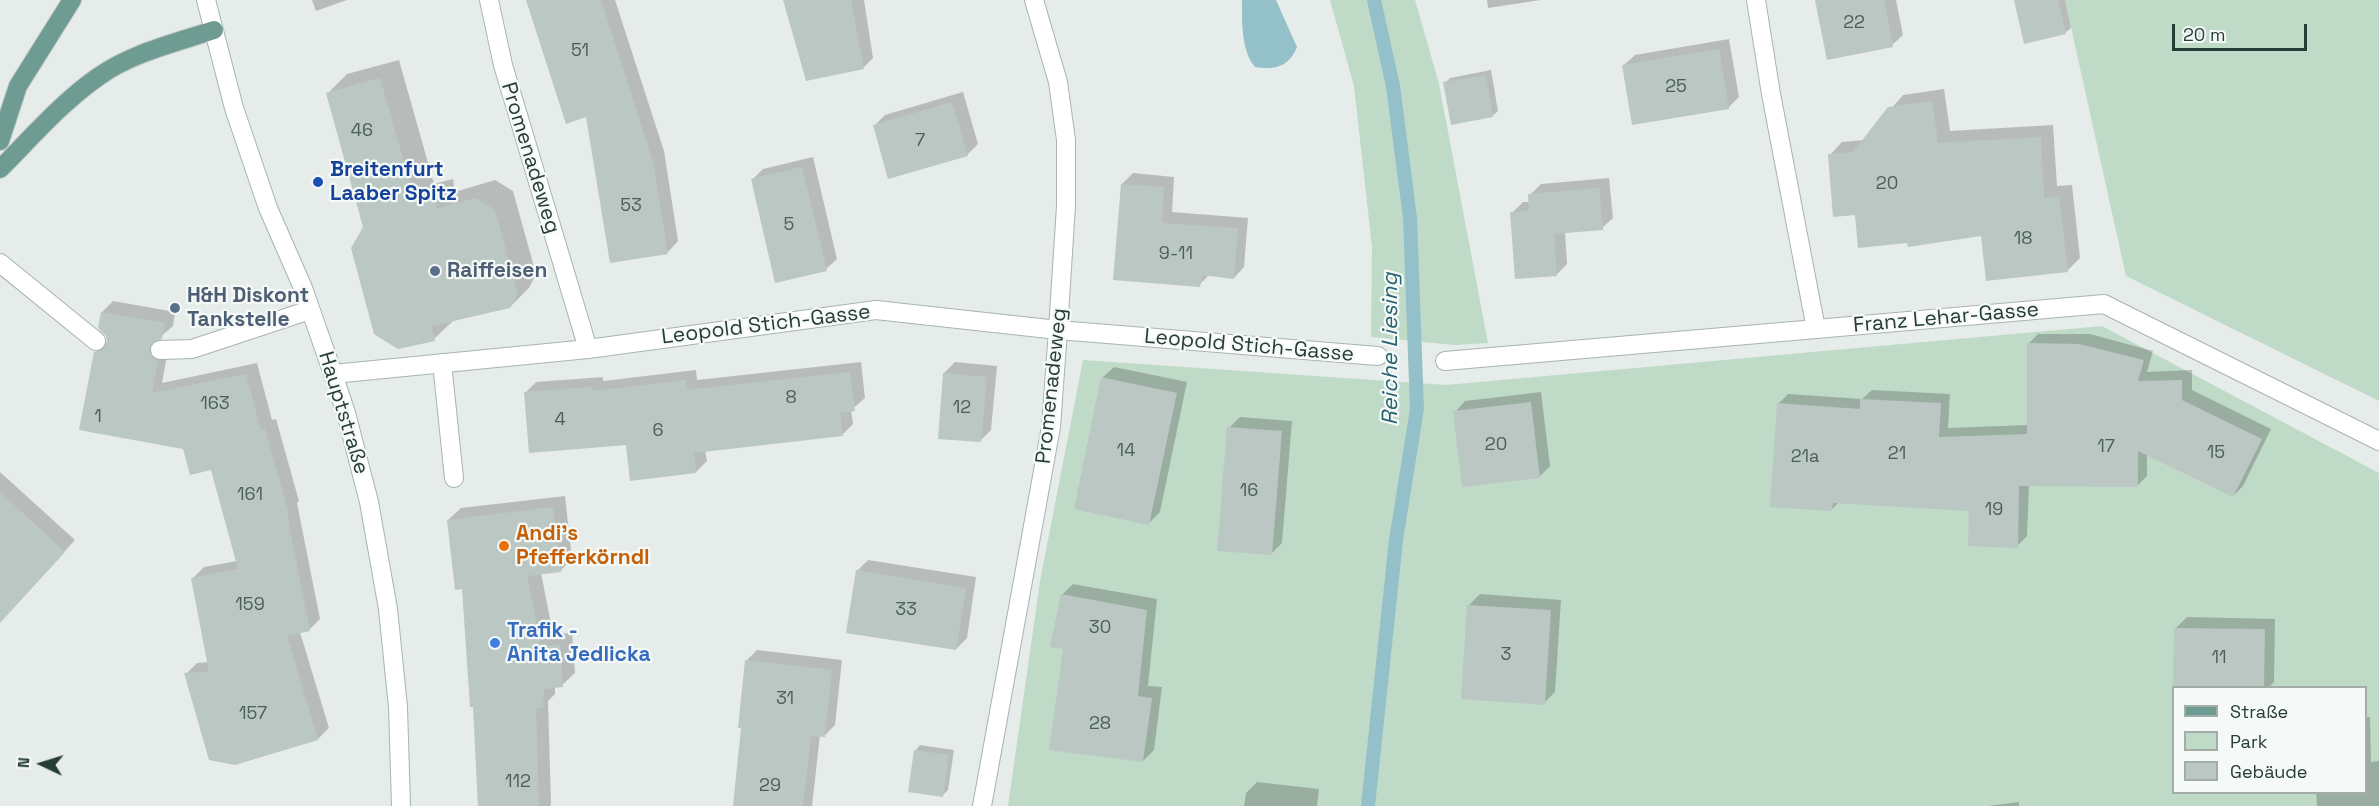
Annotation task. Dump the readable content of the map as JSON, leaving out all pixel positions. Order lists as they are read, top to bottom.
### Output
{
  "streets": {
    "street": [
      "Promenadeweg",
      "Franz Lehar-Gasse",
      "Leopold Stich-Gasse",
      "Hauptstraße"
    ]
  },
  "crossings": [
    ["Promenadeweg", "Leopold Stich-Gasse"],
    ["Leopold Stich-Gasse", "Hauptstraße"]
  ],
  "water": ["Reiche Liesing"],
  "places": [
    "Breitenfurt Laaber Spitz",
    "Raiffeisen",
    "H&H Diskont Tankstelle",
    "Andi's Pfefferkörndl",
    "Trafik - Anita Jedlicka"
  ],
  "house_numbers": [
    "22",
    "51",
    "25",
    "46",
    "7",
    "20",
    "53",
    "5",
    "18",
    "9-11",
    "8",
    "163",
    "12",
    "1",
    "4",
    "6",
    "20",
    "17",
    "14",
    "15",
    "21",
    "21a",
    "16",
    "161",
    "19",
    "159",
    "33",
    "30",
    "3",
    "11",
    "31",
    "157",
    "28",
    "112",
    "29"
  ],
  "legend": ["Straße", "Park", "Gebäude"],
  "scale_bar": "20 m",
  "north": "left"
}
